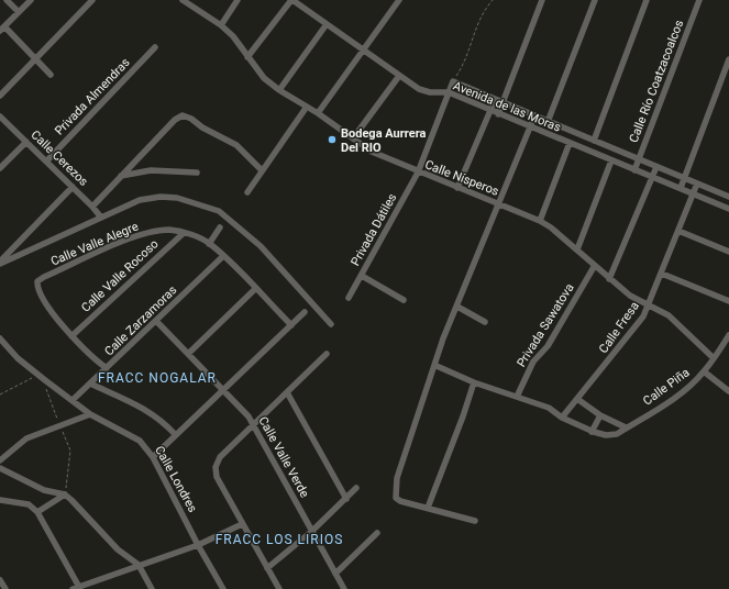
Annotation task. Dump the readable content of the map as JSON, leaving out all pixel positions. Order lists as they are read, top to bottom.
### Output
{
  "streets": {
    "street": [
      "Calle Río Coatzacoalcos",
      "Privada Almendras",
      "Avenida de las Moras",
      "Calle Cerezos",
      "Calle Nísperos",
      "Privada Dátiles",
      "Calle Valle Alegre",
      "Calle Valle Rocoso",
      "Calle Zarzamoras",
      "Privada Sawatova",
      "Calle Fresa",
      "Calle Piña",
      "Calle Valle Verde",
      "Calle Londres"
    ]
  },
  "crossings": [
    ["Calle Río Coatzacoalcos", "Avenida de las Moras"],
    ["Privada Almendras", "Calle Cerezos"],
    ["Avenida de las Moras", "Privada Dátiles"],
    ["Avenida de las Moras", "Calle Fresa"],
    ["Calle Nísperos", "Privada Dátiles"],
    ["Calle Nísperos", "Privada Sawatova"],
    ["Calle Nísperos", "Calle Fresa"],
    ["Calle Nísperos", "Calle Piña"],
    ["Calle Valle Alegre", "Calle Valle Rocoso"],
    ["Calle Valle Alegre", "Calle Zarzamoras"],
    ["Calle Zarzamoras", "Calle Valle Verde"],
    ["Calle Zarzamoras", "Calle Londres"],
    ["Privada Sawatova", "Calle Piña"],
    ["Calle Fresa", "Calle Piña"]
  ],
  "districts": ["FRACC NOGALAR", "FRACC LOS LIRIOS"],
  "places": ["Bodega Aurrera Del RIO"]
}
